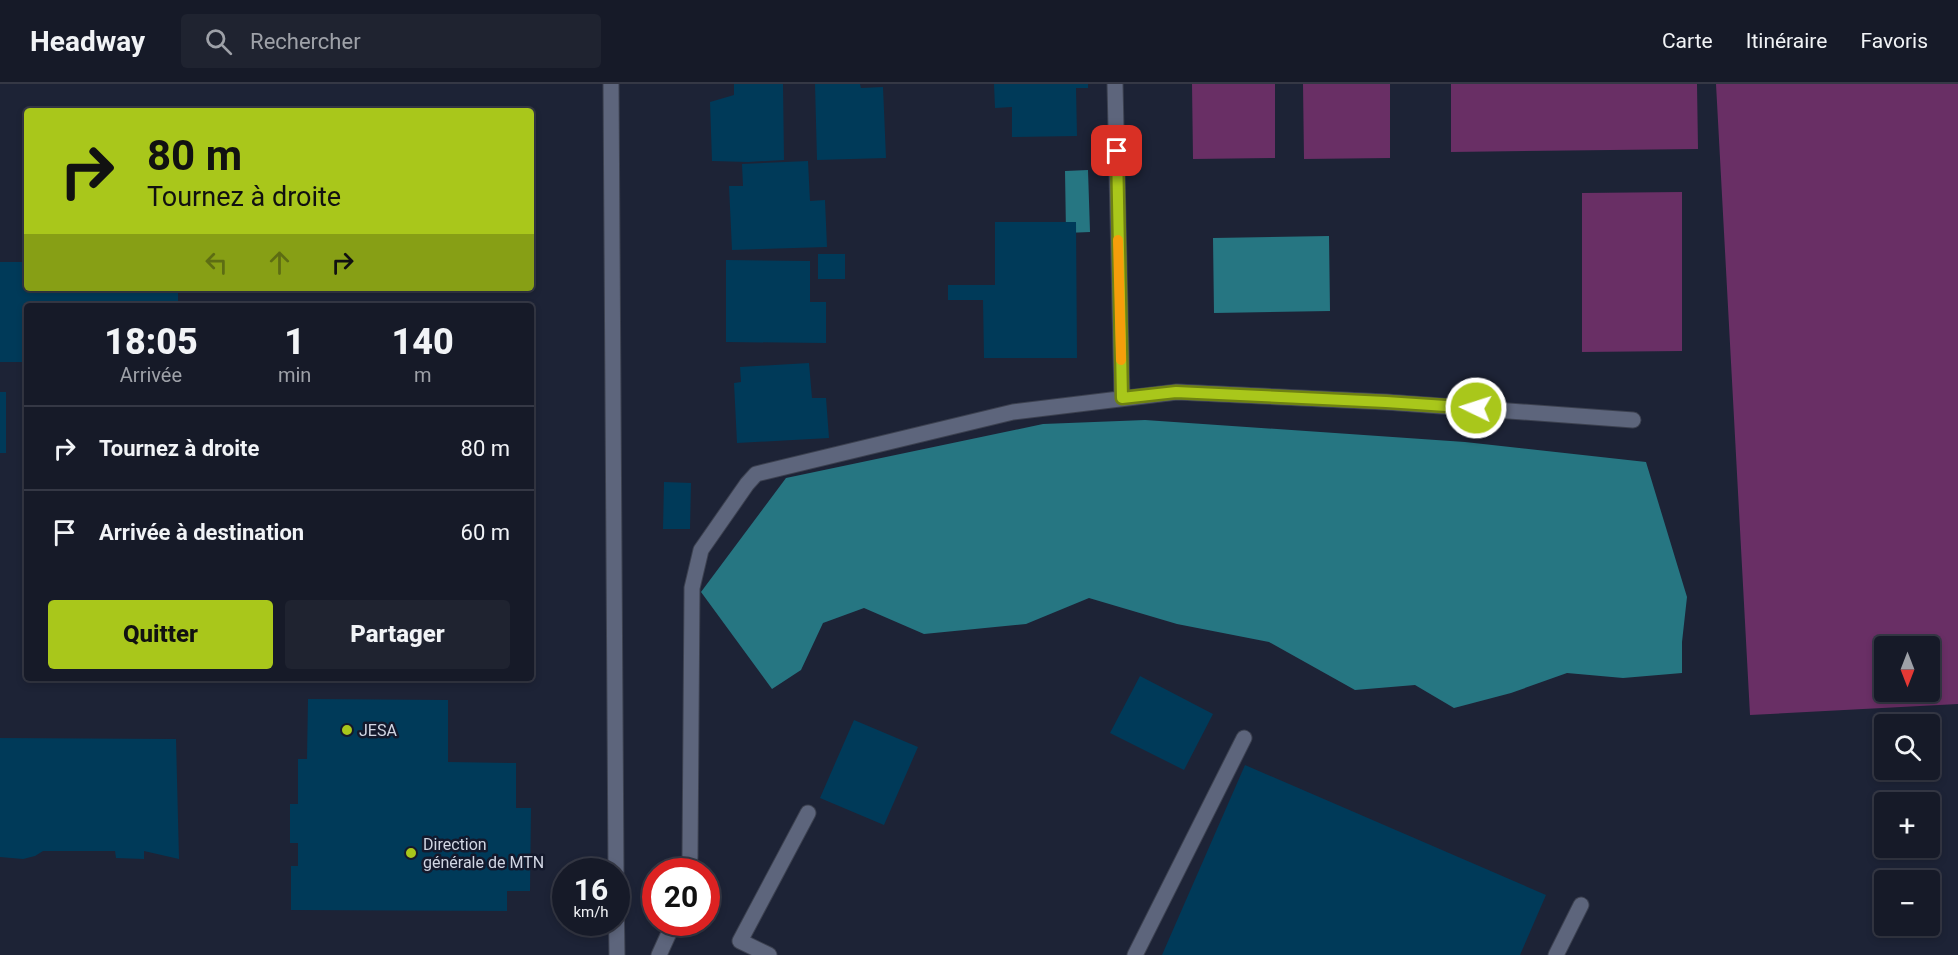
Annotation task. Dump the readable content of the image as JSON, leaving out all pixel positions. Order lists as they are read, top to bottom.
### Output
{
  "places": ["JESA", "Direction générale de MTN"],
  "north": "bottom",
  "page": {
    "header": "Headway",
    "search": "Rechercher",
    "nav": ["Carte", "Itinéraire", "Favoris"],
    "turn": ["80 m", "Tournez à droite"],
    "eta": [
      "18:05",
      "Arrivée",
      "1",
      "min",
      "140",
      "m"
    ],
    "list": [
      {
        "name": "Tournez à droite",
        "value": "80 m"
      },
      {
        "name": "Arrivée à destination",
        "value": "60 m"
      }
    ],
    "buttons": ["Quitter", "Partager"],
    "map_buttons": ["+", "−"],
    "speed": "16 km/h",
    "limit": "20"
  }
}
